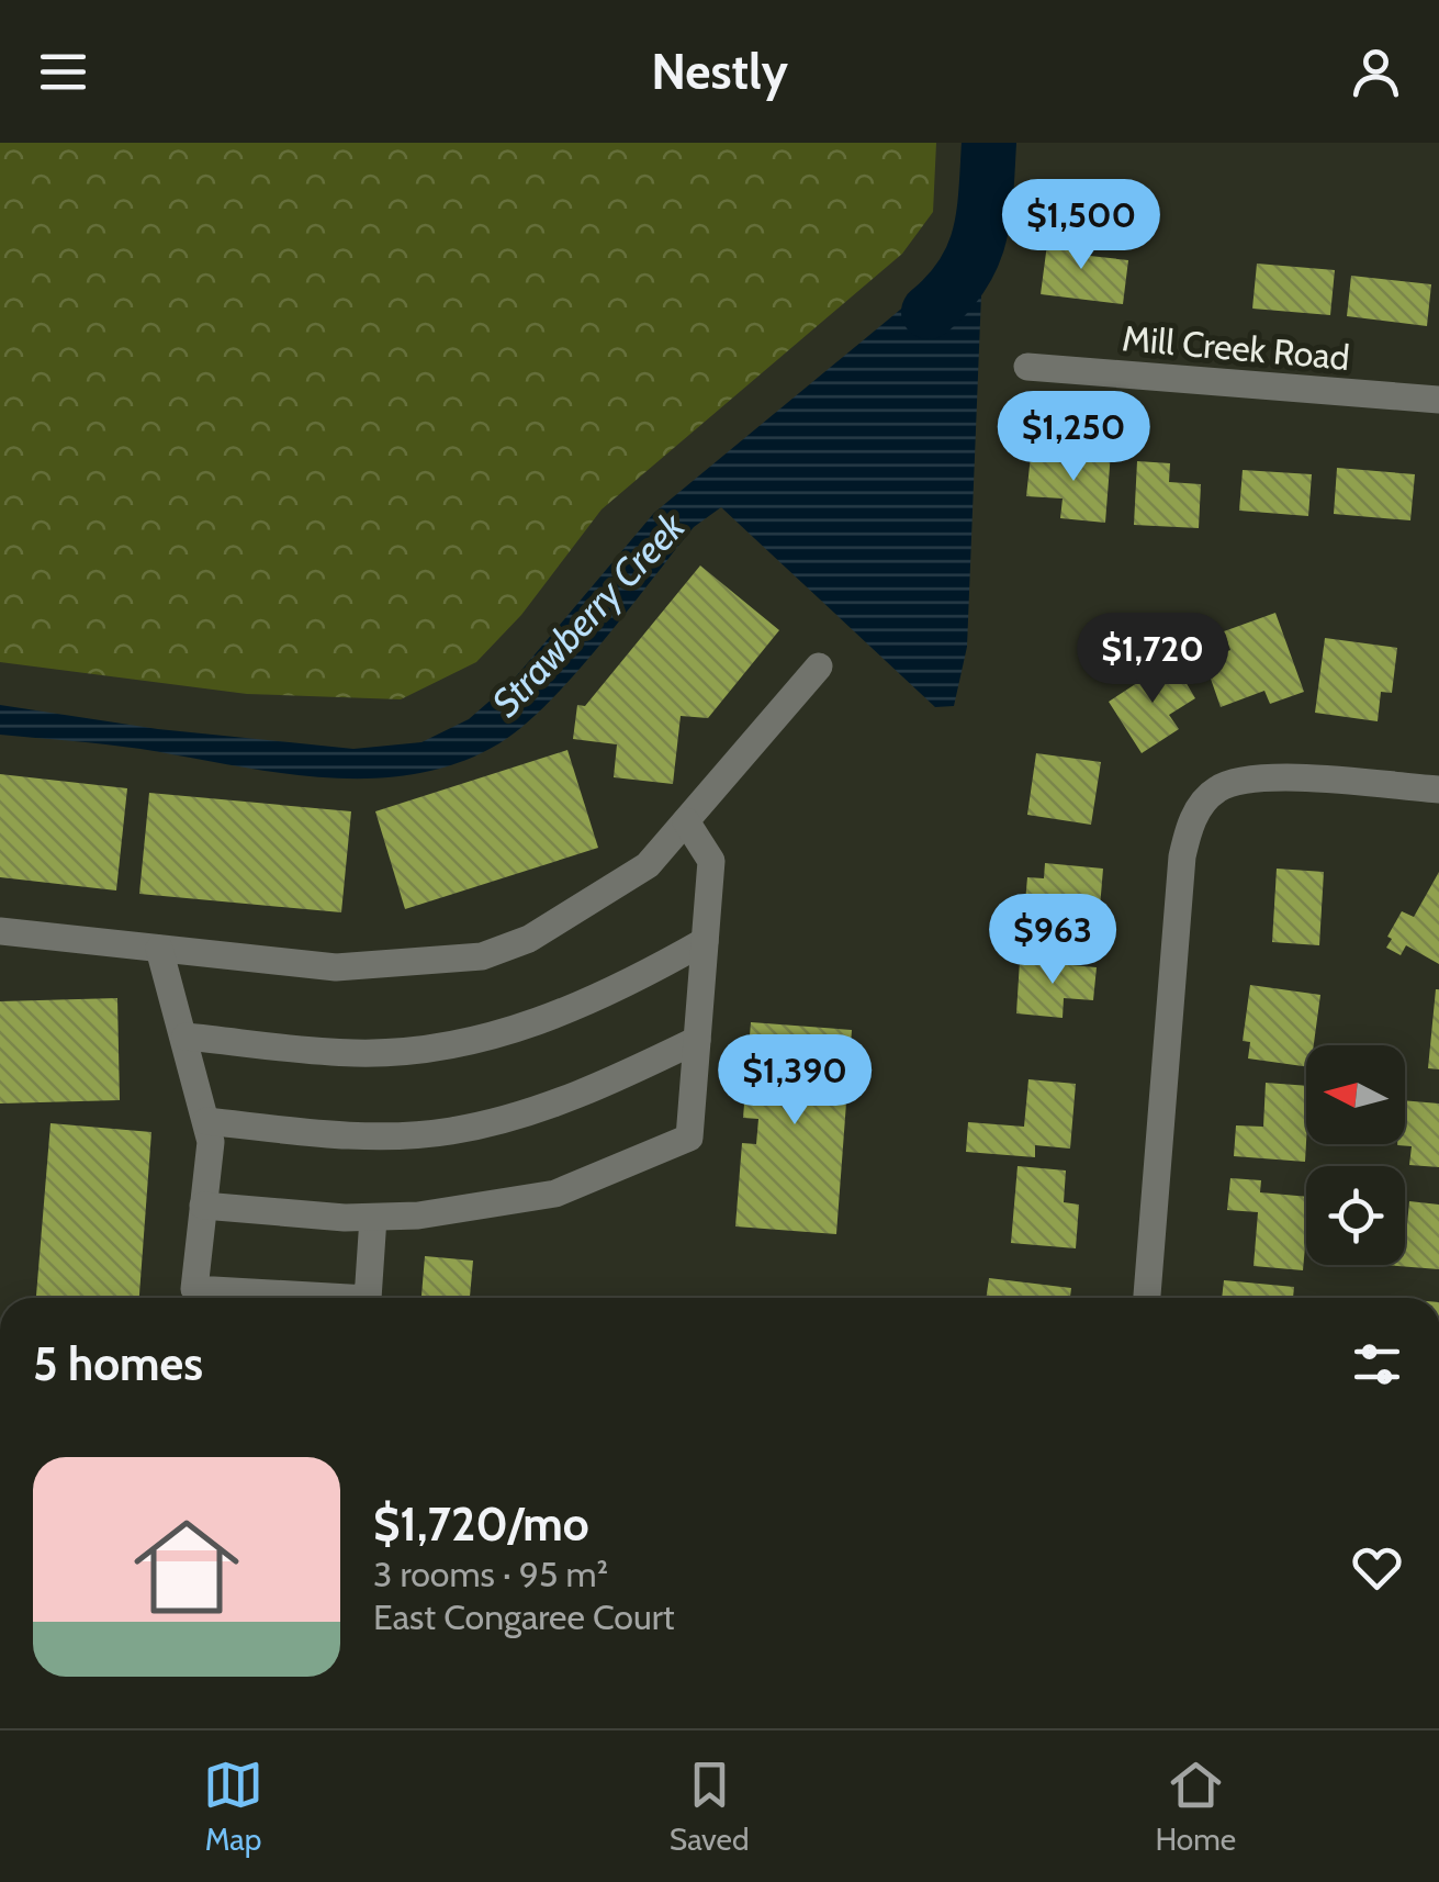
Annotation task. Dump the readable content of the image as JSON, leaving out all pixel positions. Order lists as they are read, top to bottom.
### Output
{
  "streets": {
    "street": ["Mill Creek Road"]
  },
  "water": ["Strawberry Creek"],
  "north": "left",
  "page": {
    "header": "Nestly",
    "price": [
      "$1,500",
      "$1,250",
      "$1,720",
      "$963",
      "$1,390"
    ],
    "heading": "5 homes",
    "list": [
      {
        "name": "$1,720/mo",
        "note": "3 rooms · 95 m² · East Congaree Court"
      }
    ],
    "tabs": ["Map", "Saved", "Home"]
  }
}
